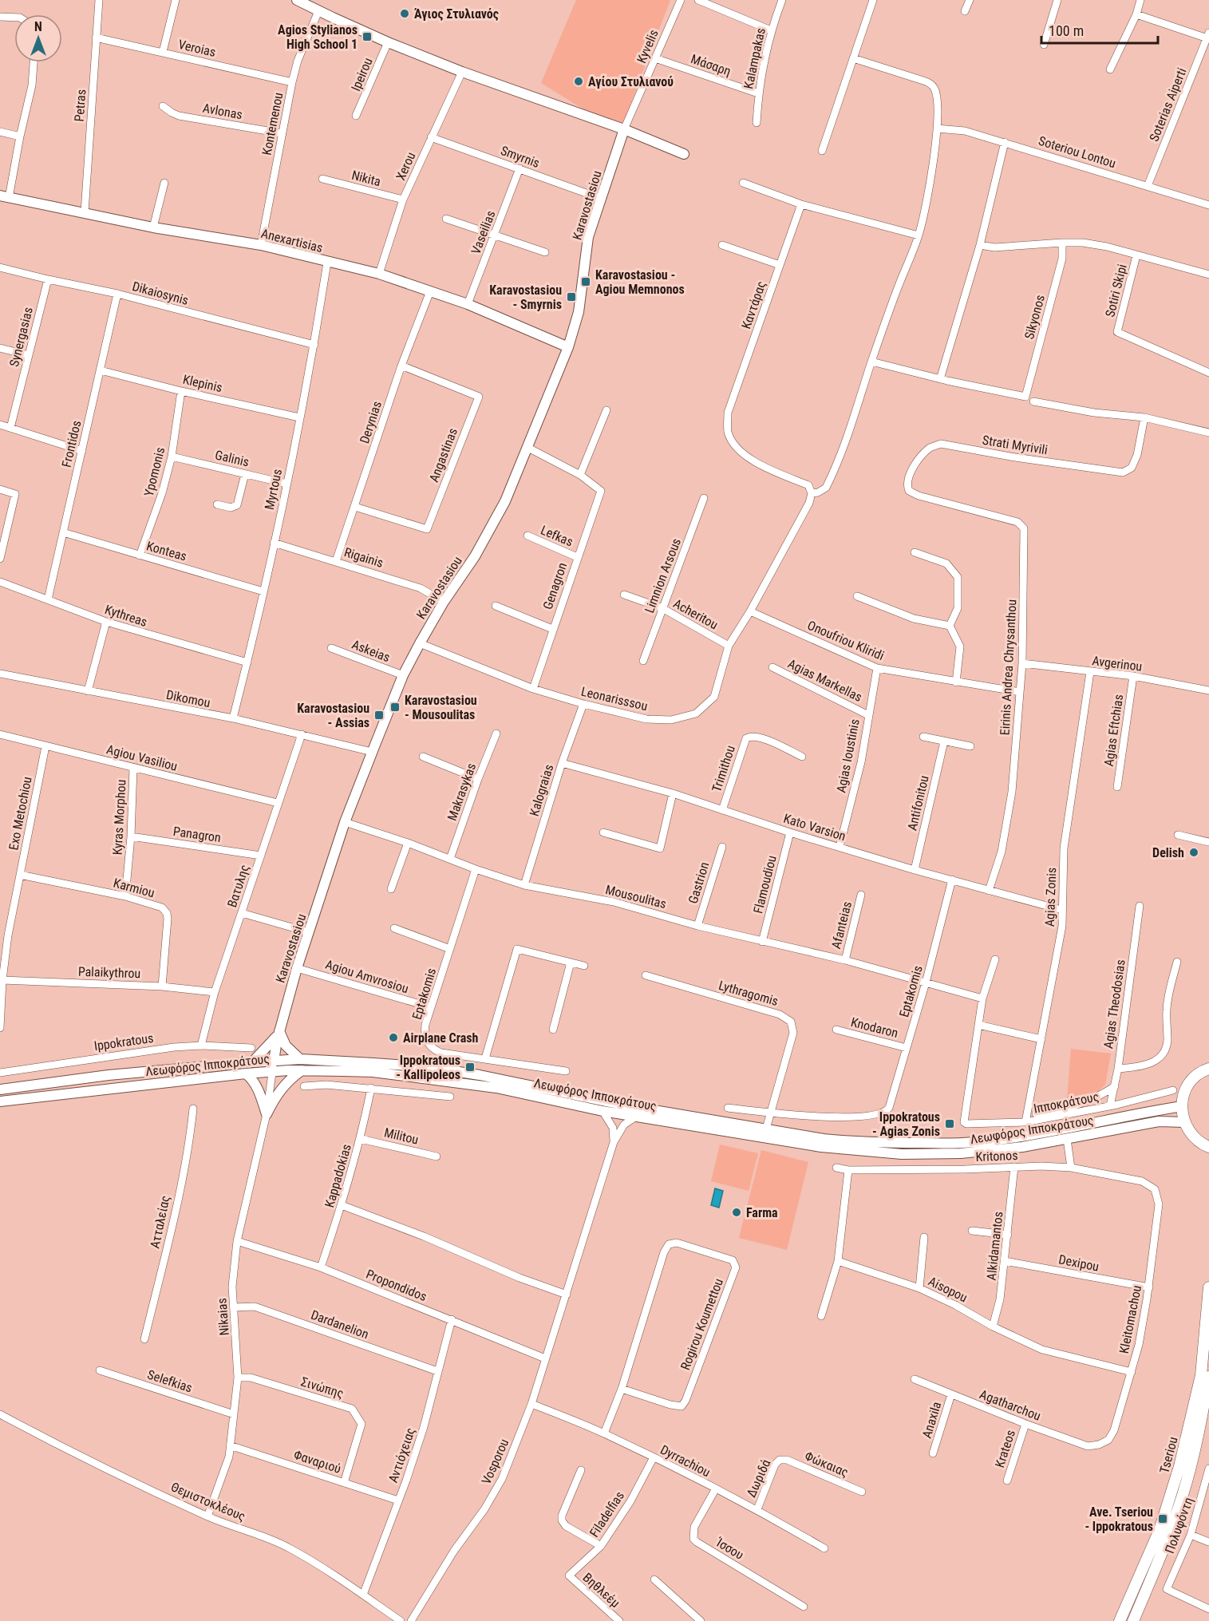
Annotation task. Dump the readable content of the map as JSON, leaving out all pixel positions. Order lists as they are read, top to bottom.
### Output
{
  "streets": {
    "main road": [
      "Karavostasiou",
      "Anexartisias",
      "Λεωφόρος Ιπποκράτους",
      "Tseriou"
    ],
    "street": [
      "Kyvelis",
      "Veroias",
      "Kalampakas",
      "Μάσαρη",
      "Ipeirou",
      "Soterias Aiperti",
      "Petras",
      "Avlonas",
      "Kontemenou",
      "Soteriou Lontou",
      "Smyrnis",
      "Xerou",
      "Nikita",
      "Vaseilias",
      "Sotiri Skipi",
      "Dikaiosynis",
      "Καντάρας",
      "Sikyonos",
      "Synergasias",
      "Klepinis",
      "Derynias",
      "Frontidos",
      "Strati Myrivili",
      "Angastinas",
      "Galinis",
      "Ypomonis",
      "Myrtous",
      "Lefkas",
      "Konteas",
      "Rigainis",
      "Limnion Arsous",
      "Genagron",
      "Acheritou",
      "Kythreas",
      "Onoufriou Kliridi",
      "Askeias",
      "Avgerinou",
      "Eirinis Andrea Chrysanthou",
      "Agias Markellas",
      "Dikomou",
      "Leonarisssou",
      "Agias Eftchias",
      "Agias Ioustinis",
      "Agiou Vasiliou",
      "Trimithou",
      "Kalograias",
      "Makrasykas",
      "Antifonitou",
      "Exo Metochiou",
      "Kyras Morphou",
      "Kato Varsion",
      "Panagron",
      "Gastrion",
      "Flamoudiou",
      "Βατυλης",
      "Karmiou",
      "Mousoulitas",
      "Agias Zonis",
      "Afanteias",
      "Palaikythrou",
      "Agiou Amvrosiou",
      "Eptakomis",
      "Lythragomis",
      "Agias Theodosias",
      "Knodaron",
      "Ippokratous",
      "Ιπποκράτους",
      "Militou",
      "Kritonos",
      "Kappadokias",
      "Ατταλείας",
      "Alkidamantos",
      "Dexipou",
      "Propondidos",
      "Aisopou",
      "Nikaias",
      "Kleitomachou",
      "Dardanelion",
      "Rogirou Koumettou",
      "Selefkias",
      "Σινώπης",
      "Agatharchou",
      "Anaxila",
      "Krateos",
      "Αντιόχειας",
      "Dyrrachiou",
      "Φαναριού",
      "Vosporou",
      "Φώκαιας",
      "Δωριδά",
      "Θεμιστοκλέους",
      "Filadelfias",
      "Πολυφόντη",
      "Ίσσου",
      "Βηθλεέμ"
    ]
  },
  "crossings": [
    ["Kyvelis", "Μάσαρη"],
    ["Kyvelis", "Karavostasiou"],
    ["Veroias", "Petras"],
    ["Veroias", "Kontemenou"],
    ["Kalampakas", "Μάσαρη"],
    ["Soterias Aiperti", "Soteriou Lontou"],
    ["Petras", "Anexartisias"],
    ["Avlonas", "Kontemenou"],
    ["Kontemenou", "Anexartisias"],
    ["Smyrnis", "Xerou"],
    ["Smyrnis", "Karavostasiou"],
    ["Smyrnis", "Vaseilias"],
    ["Xerou", "Nikita"],
    ["Xerou", "Anexartisias"],
    ["Karavostasiou", "Anexartisias"],
    ["Karavostasiou", "Rigainis"],
    ["Karavostasiou", "Askeias"],
    ["Karavostasiou", "Dikomou"],
    ["Karavostasiou", "Leonarisssou"],
    ["Karavostasiou", "Mousoulitas"],
    ["Karavostasiou", "Agiou Amvrosiou"],
    ["Karavostasiou", "Λεωφόρος Ιπποκράτους"],
    ["Karavostasiou", "Nikaias"],
    ["Vaseilias", "Anexartisias"],
    ["Anexartisias", "Derynias"],
    ["Anexartisias", "Myrtous"],
    ["Sotiri Skipi", "Sikyonos"],
    ["Dikaiosynis", "Synergasias"],
    ["Dikaiosynis", "Frontidos"],
    ["Dikaiosynis", "Myrtous"],
    ["Καντάρας", "Leonarisssou"],
    ["Klepinis", "Frontidos"],
    ["Klepinis", "Ypomonis"],
    ["Klepinis", "Myrtous"],
    ["Derynias", "Angastinas"],
    ["Derynias", "Rigainis"],
    ["Frontidos", "Konteas"],
    ["Frontidos", "Kythreas"],
    ["Strati Myrivili", "Eirinis Andrea Chrysanthou"],
    ["Galinis", "Ypomonis"],
    ["Galinis", "Myrtous"],
    ["Ypomonis", "Konteas"],
    ["Myrtous", "Konteas"],
    ["Myrtous", "Rigainis"],
    ["Myrtous", "Kythreas"],
    ["Myrtous", "Dikomou"],
    ["Lefkas", "Genagron"],
    ["Limnion Arsous", "Acheritou"],
    ["Genagron", "Leonarisssou"],
    ["Acheritou", "Leonarisssou"],
    ["Onoufriou Kliridi", "Eirinis Andrea Chrysanthou"],
    ["Onoufriou Kliridi", "Leonarisssou"],
    ["Onoufriou Kliridi", "Agias Ioustinis"],
    ["Avgerinou", "Eirinis Andrea Chrysanthou"],
    ["Avgerinou", "Agias Eftchias"],
    ["Avgerinou", "Agias Zonis"],
    ["Eirinis Andrea Chrysanthou", "Kato Varsion"],
    ["Agias Markellas", "Agias Ioustinis"],
    ["Dikomou", "Βατυλης"],
    ["Leonarisssou", "Kalograias"],
    ["Agias Ioustinis", "Kato Varsion"],
    ["Agiou Vasiliou", "Exo Metochiou"],
    ["Agiou Vasiliou", "Kyras Morphou"],
    ["Agiou Vasiliou", "Βατυλης"],
    ["Trimithou", "Kato Varsion"],
    ["Kalograias", "Kato Varsion"],
    ["Kalograias", "Mousoulitas"],
    ["Makrasykas", "Mousoulitas"],
    ["Antifonitou", "Kato Varsion"],
    ["Exo Metochiou", "Karmiou"],
    ["Exo Metochiou", "Palaikythrou"],
    ["Kyras Morphou", "Panagron"],
    ["Kyras Morphou", "Karmiou"],
    ["Kato Varsion", "Flamoudiou"],
    ["Kato Varsion", "Agias Zonis"],
    ["Kato Varsion", "Eptakomis"],
    ["Panagron", "Βατυλης"],
    ["Gastrion", "Mousoulitas"],
    ["Flamoudiou", "Mousoulitas"],
    ["Βατυλης", "Palaikythrou"],
    ["Βατυλης", "Ippokratous"],
    ["Karmiou", "Palaikythrou"],
    ["Mousoulitas", "Afanteias"],
    ["Mousoulitas", "Eptakomis"],
    ["Agias Zonis", "Ιπποκράτους"],
    ["Agiou Amvrosiou", "Eptakomis"],
    ["Eptakomis", "Knodaron"],
    ["Lythragomis", "Λεωφόρος Ιπποκράτους"],
    ["Agias Theodosias", "Ιπποκράτους"],
    ["Λεωφόρος Ιπποκράτους", "Nikaias"],
    ["Militou", "Kappadokias"],
    ["Kritonos", "Alkidamantos"],
    ["Kritonos", "Kleitomachou"],
    ["Kappadokias", "Propondidos"],
    ["Alkidamantos", "Dexipou"],
    ["Alkidamantos", "Aisopou"],
    ["Dexipou", "Kleitomachou"],
    ["Propondidos", "Nikaias"],
    ["Propondidos", "Αντιόχειας"],
    ["Propondidos", "Vosporou"],
    ["Aisopou", "Kleitomachou"],
    ["Nikaias", "Dardanelion"],
    ["Nikaias", "Selefkias"],
    ["Nikaias", "Σινώπης"],
    ["Nikaias", "Φαναριού"],
    ["Nikaias", "Θεμιστοκλέους"],
    ["Kleitomachou", "Agatharchou"],
    ["Dardanelion", "Αντιόχειας"],
    ["Rogirou Koumettou", "Dyrrachiou"],
    ["Σινώπης", "Φαναριού"],
    ["Agatharchou", "Anaxila"],
    ["Agatharchou", "Krateos"],
    ["Αντιόχειας", "Φαναριού"],
    ["Αντιόχειας", "Θεμιστοκλέους"],
    ["Dyrrachiou", "Vosporou"],
    ["Dyrrachiou", "Δωριδά"],
    ["Dyrrachiou", "Filadelfias"],
    ["Dyrrachiou", "Ίσσου"],
    ["Φώκαιας", "Δωριδά"],
    ["Filadelfias", "Βηθλεέμ"]
  ],
  "places": {
    "other": [
      "Άγιος Στυλιανός",
      "Αγίου Στυλιανού",
      "Delish",
      "Airplane Crash",
      "Farma"
    ],
    "transit": [
      "Agios Stylianos High School 1",
      "Karavostasiou - Agiou Memnonos",
      "Karavostasiou - Smyrnis",
      "Karavostasiou - Mousoulitas",
      "Karavostasiou - Assias",
      "Ippokratous - Kallipoleos",
      "Ippokratous - Agias Zonis",
      "Ave. Tseriou - Ippokratous"
    ]
  },
  "scale_bar": "100 m",
  "north": "top"
}
